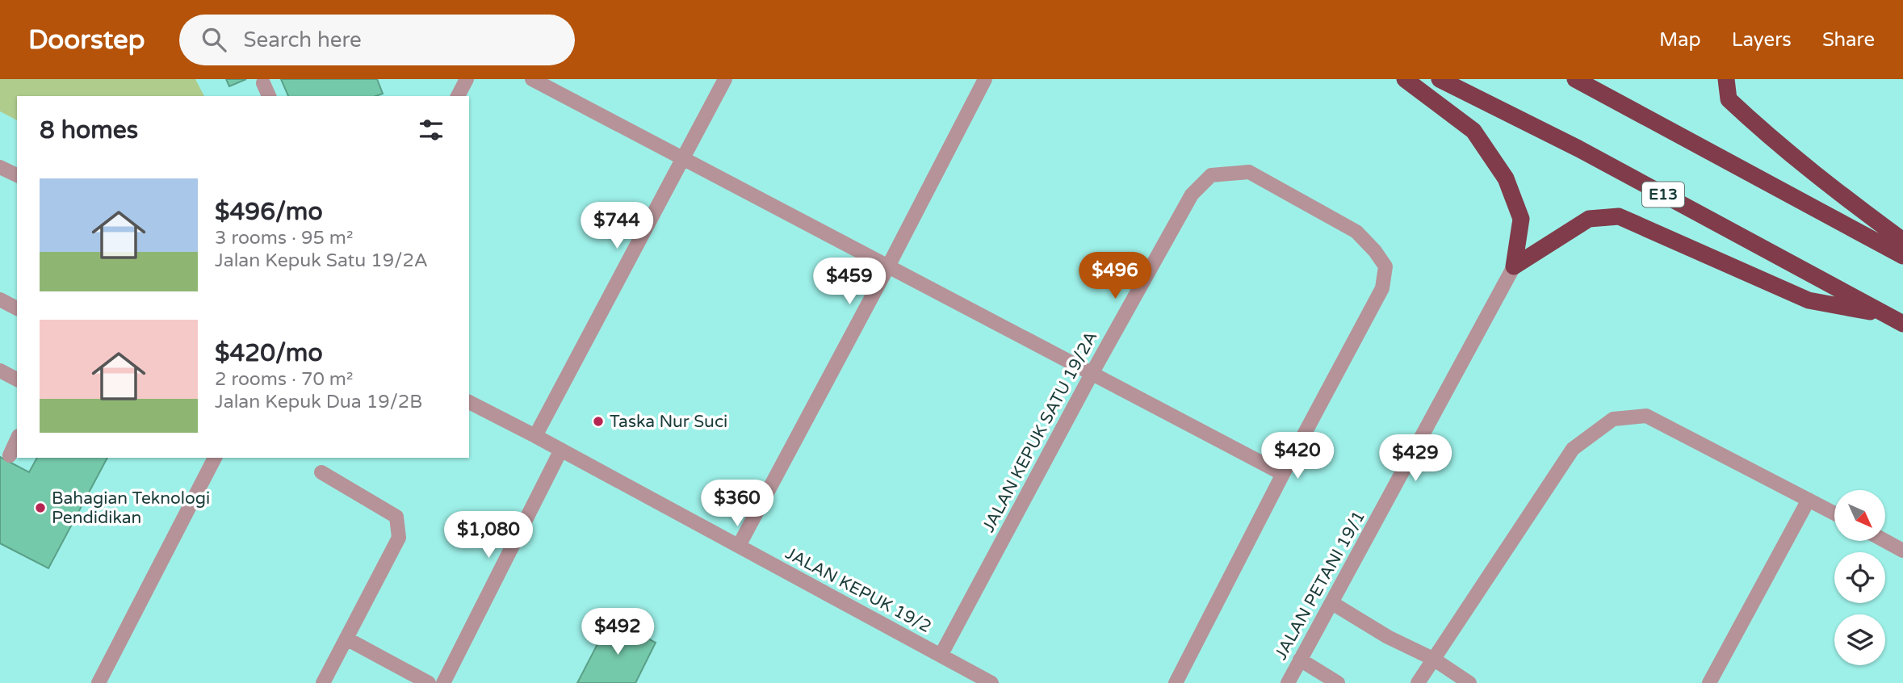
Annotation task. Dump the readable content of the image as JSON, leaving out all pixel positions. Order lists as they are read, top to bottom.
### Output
{
  "streets": {
    "highway": ["E13"],
    "street": ["JALAN KEPUK SATU 19/2A", "JALAN PETANI 19/1", "JALAN KEPUK 19/2"]
  },
  "crossings": [
    ["JALAN KEPUK SATU 19/2A", "JALAN KEPUK 19/2"]
  ],
  "places": ["Taska Nur Suci", "Bahagian Teknologi Pendidikan"],
  "north": "bottom right",
  "page": {
    "header": "Doorstep",
    "search": "Search here",
    "nav": ["Map", "Layers", "Share"],
    "heading": "8 homes",
    "list": [
      {
        "name": "$496/mo",
        "note": "3 rooms · 95 m² · Jalan Kepuk Satu 19/2A"
      },
      {
        "name": "$420/mo",
        "note": "2 rooms · 70 m² · Jalan Kepuk Dua 19/2B"
      }
    ],
    "price": [
      "$744",
      "$496",
      "$459",
      "$420",
      "$429",
      "$360",
      "$1,080",
      "$492"
    ]
  }
}
